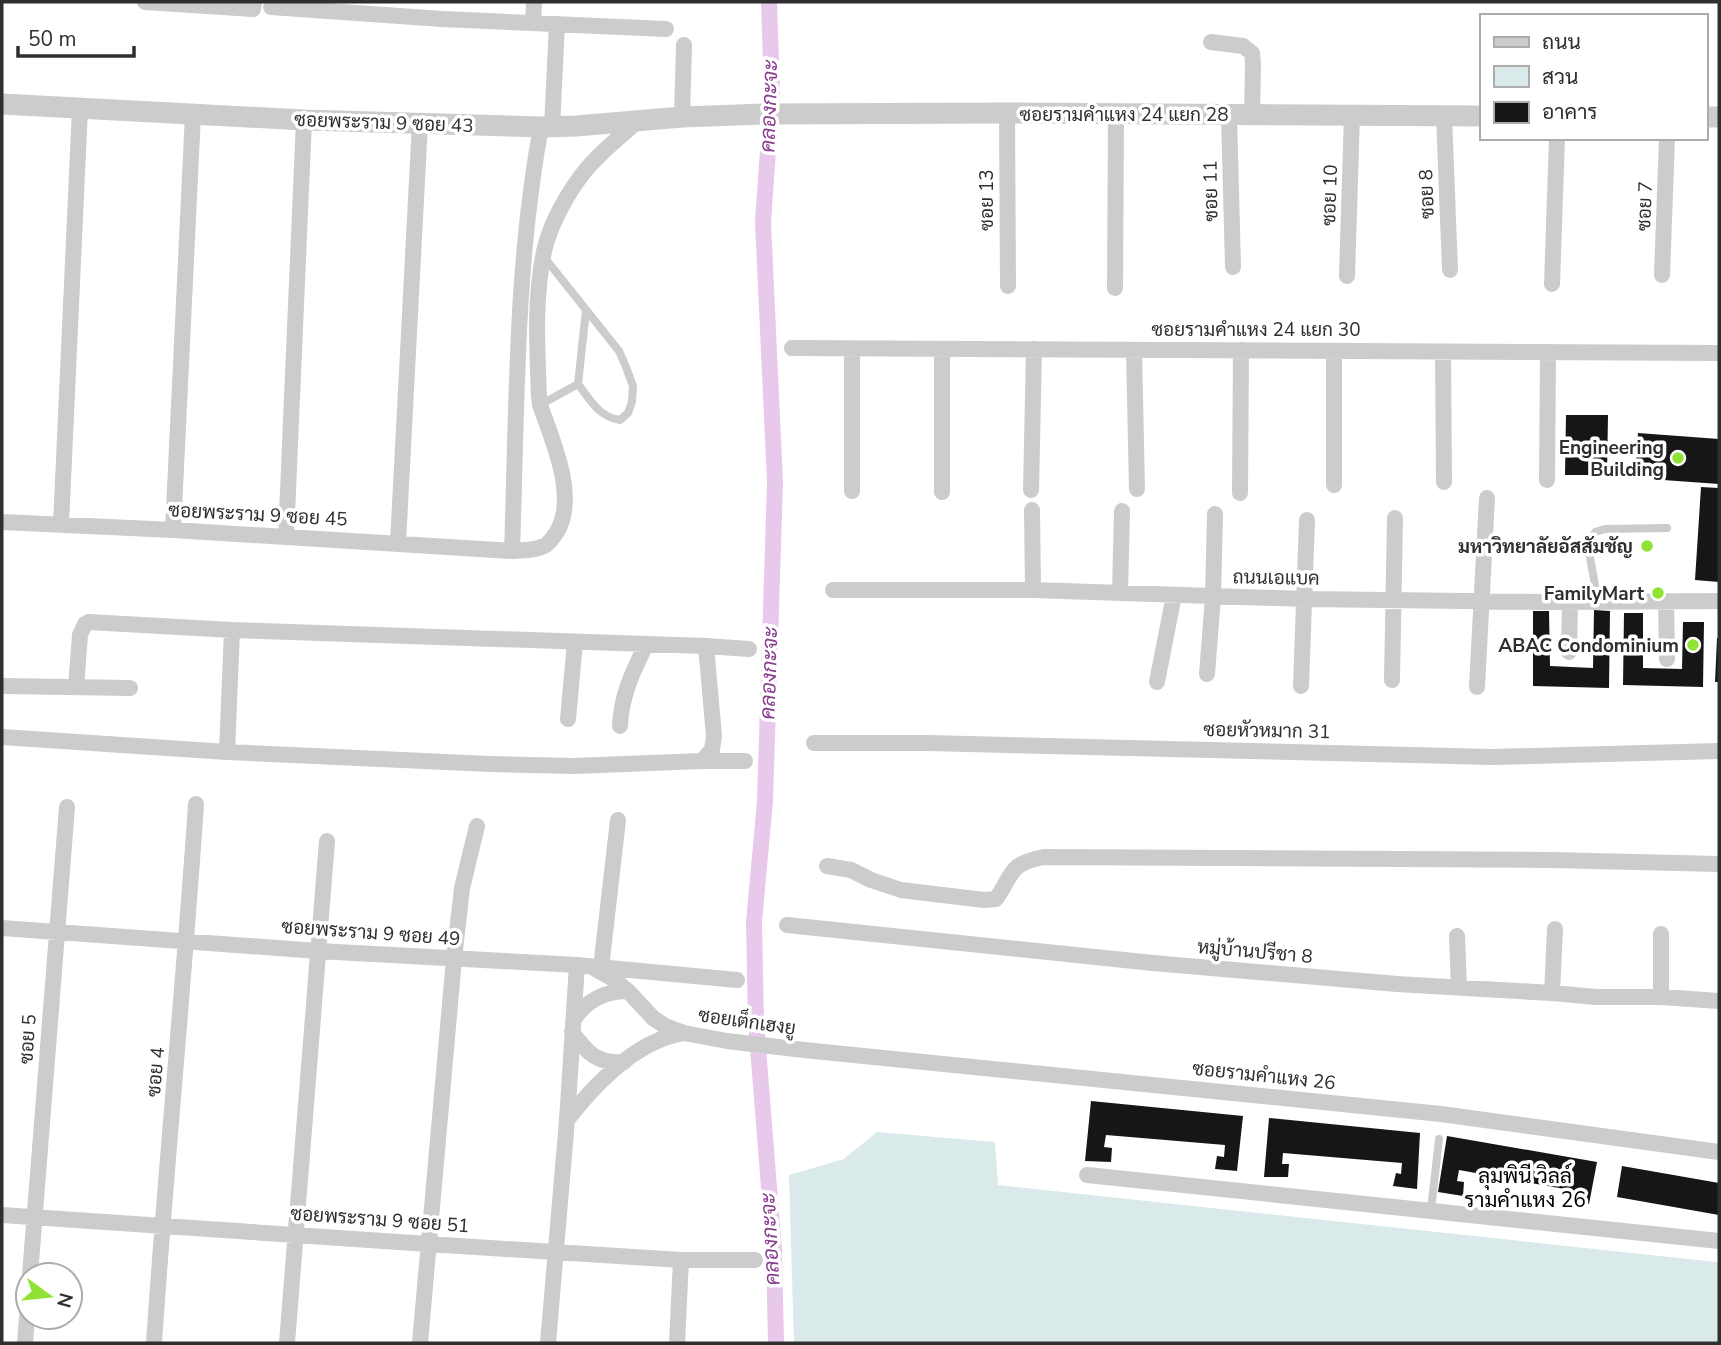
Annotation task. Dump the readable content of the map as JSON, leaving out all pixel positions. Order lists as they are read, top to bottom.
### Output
{
  "streets": {
    "street": [
      "ซอยรามคำแหง 24 แยก 28",
      "ซอยพระราม 9 ซอย 43",
      "ซอย 11",
      "ซอย 8",
      "ซอย 10",
      "ซอย 13",
      "ซอย 7",
      "ซอยรามคำแหง 24 แยก 30",
      "ซอยพระราม 9 ซอย 45",
      "ถนนเอแบค",
      "ซอยหัวหมาก 31",
      "ซอยพระราม 9 ซอย 49",
      "หมู่บ้านปรีชา 8",
      "ซอยเต็กเฮงยู",
      "ซอย 5",
      "ซอย 4",
      "ซอยรามคำแหง 26",
      "ซอยพระราม 9 ซอย 51"
    ]
  },
  "crossings": [
    ["ซอยรามคำแหง 24 แยก 28", "ซอยพระราม 9 ซอย 43"],
    ["ซอยรามคำแหง 24 แยก 28", "ซอย 11"],
    ["ซอยรามคำแหง 24 แยก 28", "ซอย 8"],
    ["ซอยรามคำแหง 24 แยก 28", "ซอย 10"],
    ["ซอยรามคำแหง 24 แยก 28", "ซอย 13"],
    ["ซอยพระราม 9 ซอย 49", "ซอยเต็กเฮงยู"],
    ["ซอยพระราม 9 ซอย 49", "ซอย 5"],
    ["ซอยพระราม 9 ซอย 49", "ซอย 4"],
    ["ซอยเต็กเฮงยู", "ซอยรามคำแหง 26"],
    ["ซอย 5", "ซอยพระราม 9 ซอย 51"],
    ["ซอย 4", "ซอยพระราม 9 ซอย 51"]
  ],
  "districts": ["ลุมพินี วิลล์ รามคำแหง 26"],
  "water": ["คลองกะจะ"],
  "places": [
    "Engineering Building",
    "มหาวิทยาลัยอัสสัมชัญ",
    "FamilyMart",
    "ABAC Condominium"
  ],
  "legend": ["ถนน", "สวน", "อาคาร"],
  "scale_bar": "50 m",
  "north": "right"
}
